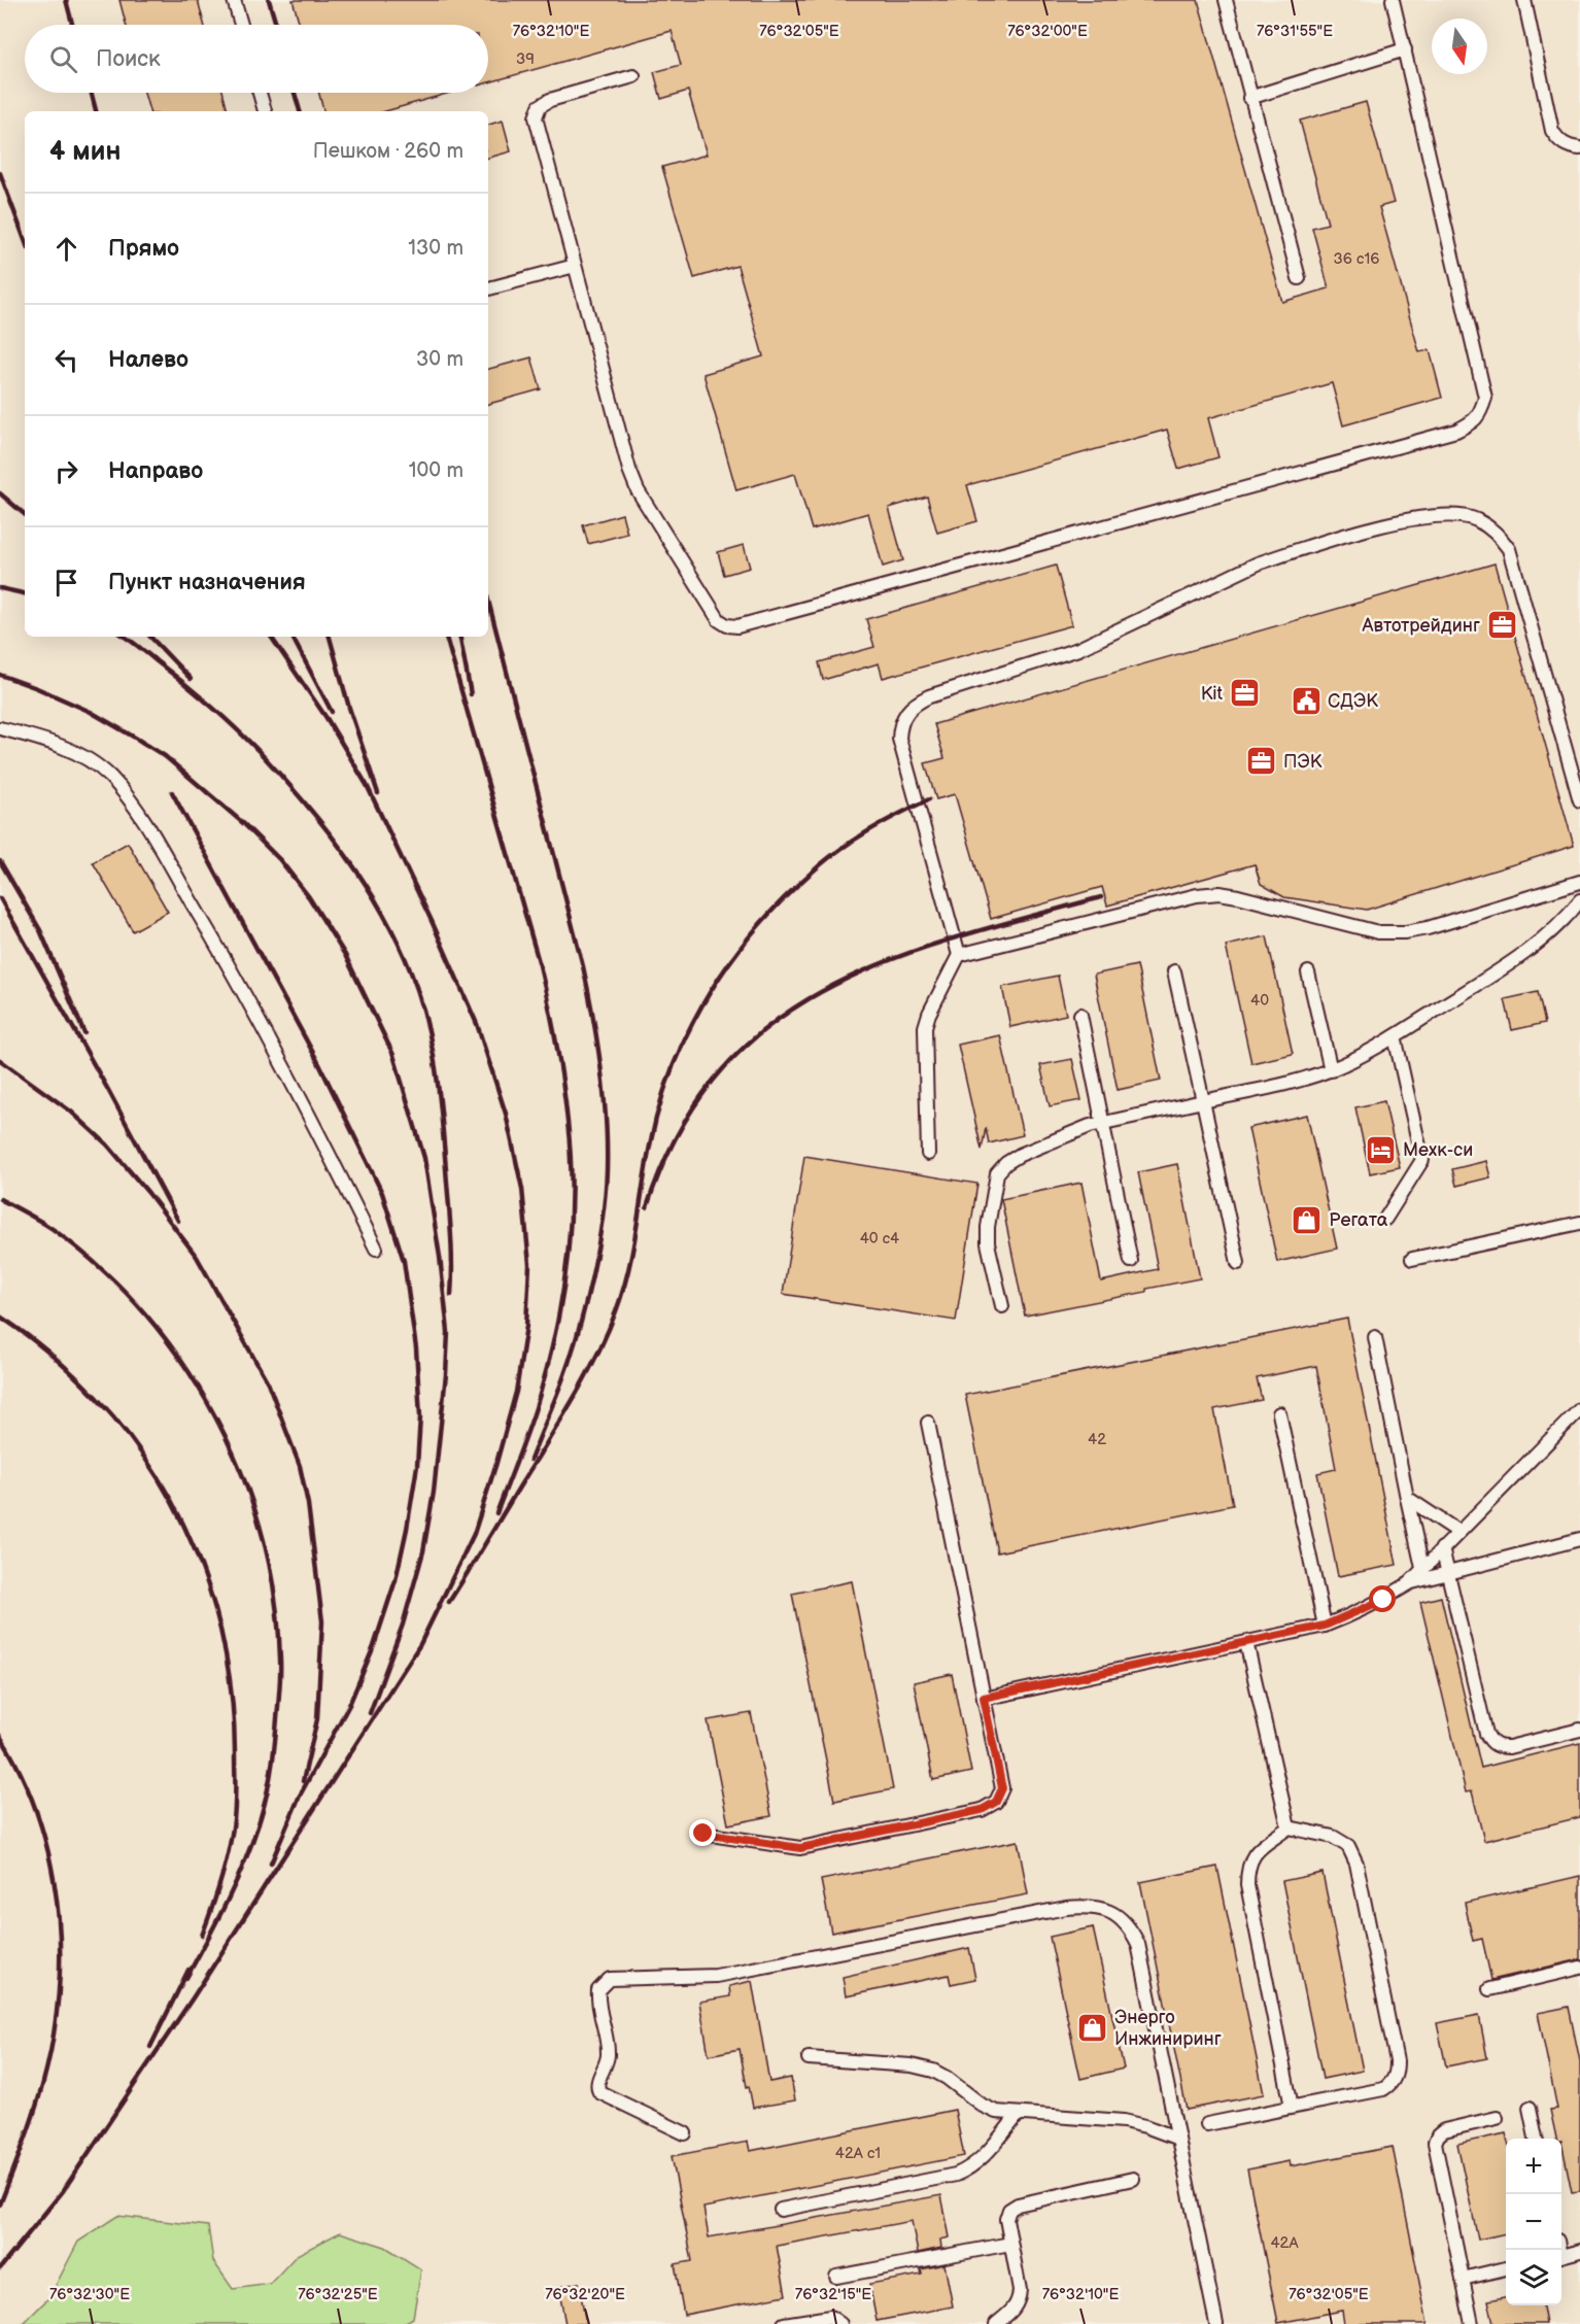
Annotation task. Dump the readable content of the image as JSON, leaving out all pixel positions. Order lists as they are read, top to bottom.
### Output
{
  "places": {
    "office": ["Автотрейдинг", "Kit", "ПЭК"],
    "public building": ["СДЭК"],
    "hotel": ["Мехк-си"],
    "shop": ["Регата", "Энерго Инжиниринг"]
  },
  "house_numbers": [
    "39",
    "36 с16",
    "40",
    "40 с4",
    "42",
    "42А с1",
    "42А"
  ],
  "north": "bottom",
  "page": {
    "search": "Поиск",
    "heading": ["4 мин", "Пешком · 260 m"],
    "list": [
      ["Прямо", "130 m"],
      ["Налево", "30 m"],
      ["Направо", "100 m"],
      "Пункт назначения"
    ],
    "map_buttons": ["+", "−"]
  },
  "coordinates": [
    "76°32'10\"E",
    "76°32'05\"E",
    "76°32'00\"E",
    "76°31'55\"E",
    "76°32'30\"E",
    "76°32'25\"E",
    "76°32'20\"E",
    "76°32'15\"E"
  ]
}
